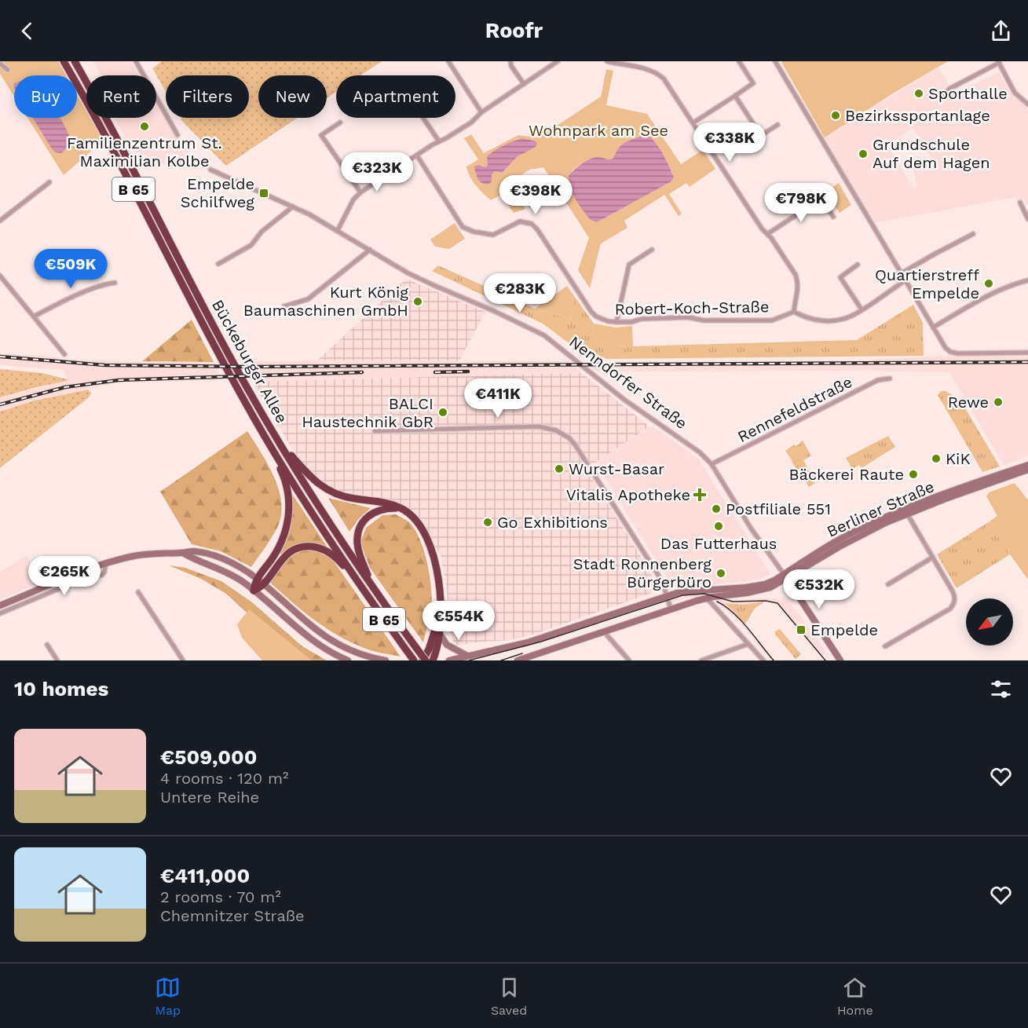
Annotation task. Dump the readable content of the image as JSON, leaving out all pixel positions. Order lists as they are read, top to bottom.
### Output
{
  "streets": {
    "highway": ["B 65", "Bückeburger Allee"],
    "street": [
      "Robert-Koch-Straße",
      "Nenndorfer Straße",
      "Rennefeldstraße",
      "Berliner Straße"
    ]
  },
  "crossings": [
    ["Nenndorfer Straße", "Rennefeldstraße"],
    ["Nenndorfer Straße", "Berliner Straße"]
  ],
  "parks": ["Wohnpark am See"],
  "places": {
    "other": [
      "Sporthalle",
      "Bezirkssportanlage",
      "Familienzentrum St. Maximilian Kolbe",
      "Grundschule Auf dem Hagen",
      "Quartierstreff Empelde",
      "Kurt König Baumaschinen GmbH",
      "Rewe",
      "BALCI Haustechnik GbR",
      "KiK",
      "Wurst-Basar",
      "Bäckerei Raute",
      "Postfiliale 551",
      "Go Exhibitions",
      "Das Futterhaus",
      "Stadt Ronnenberg Bürgerbüro"
    ],
    "transit": ["Empelde Schilfweg", "Empelde"],
    "health": ["Vitalis Apotheke"]
  },
  "north": "bottom left",
  "page": {
    "header": "Roofr",
    "chip": [
      "Buy",
      "Rent",
      "Filters",
      "New",
      "Apartment"
    ],
    "price": [
      "€338K",
      "€323K",
      "€398K",
      "€798K",
      "€509K",
      "€283K",
      "€411K",
      "€265K",
      "€532K",
      "€554K"
    ],
    "heading": "10 homes",
    "list": [
      {
        "name": "€509,000",
        "note": "4 rooms · 120 m² · Untere Reihe"
      },
      {
        "name": "€411,000",
        "note": "2 rooms · 70 m² · Chemnitzer Straße"
      }
    ],
    "tabs": ["Map", "Saved", "Home"]
  }
}
